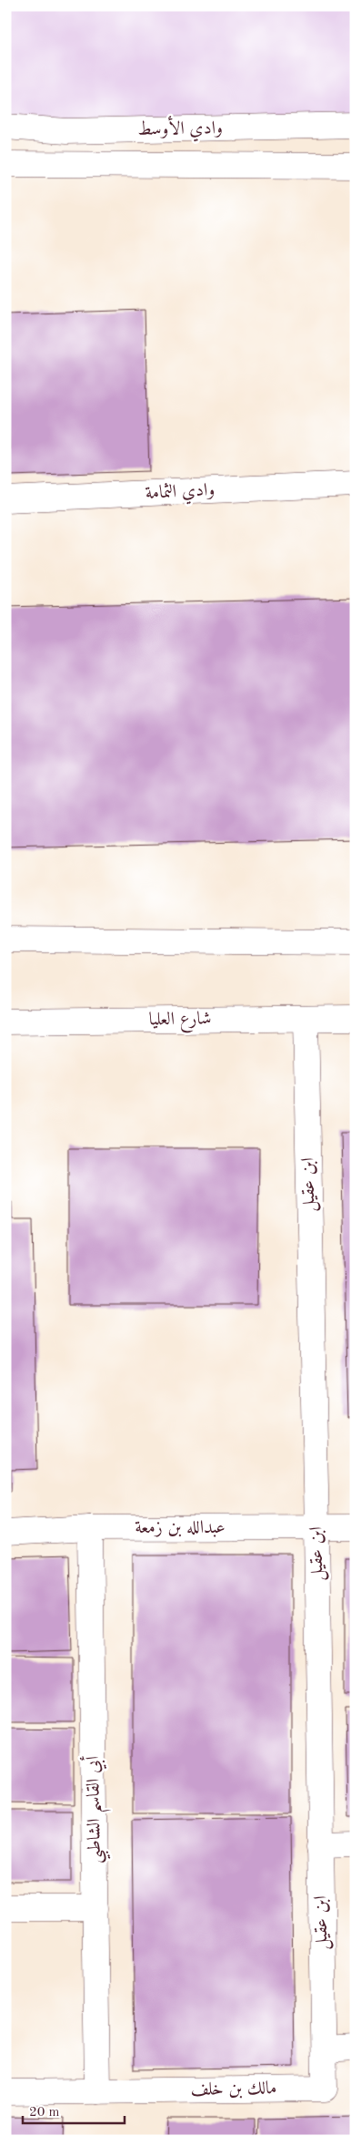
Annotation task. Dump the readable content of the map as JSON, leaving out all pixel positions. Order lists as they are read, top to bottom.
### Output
{
  "streets": {
    "street": [
      "وادي الأوسط",
      "وادي الثمامة",
      "شارع العليا",
      "ابن عقيل",
      "عبدالله بن زمعة",
      "أبي القاسم الشاطبي",
      "مالك بن خلف"
    ]
  },
  "crossings": [
    ["شارع العليا", "ابن عقيل"],
    ["ابن عقيل", "عبدالله بن زمعة"],
    ["ابن عقيل", "مالك بن خلف"],
    ["عبدالله بن زمعة", "أبي القاسم الشاطبي"],
    ["أبي القاسم الشاطبي", "مالك بن خلف"]
  ],
  "scale_bar": "20 m"
}
